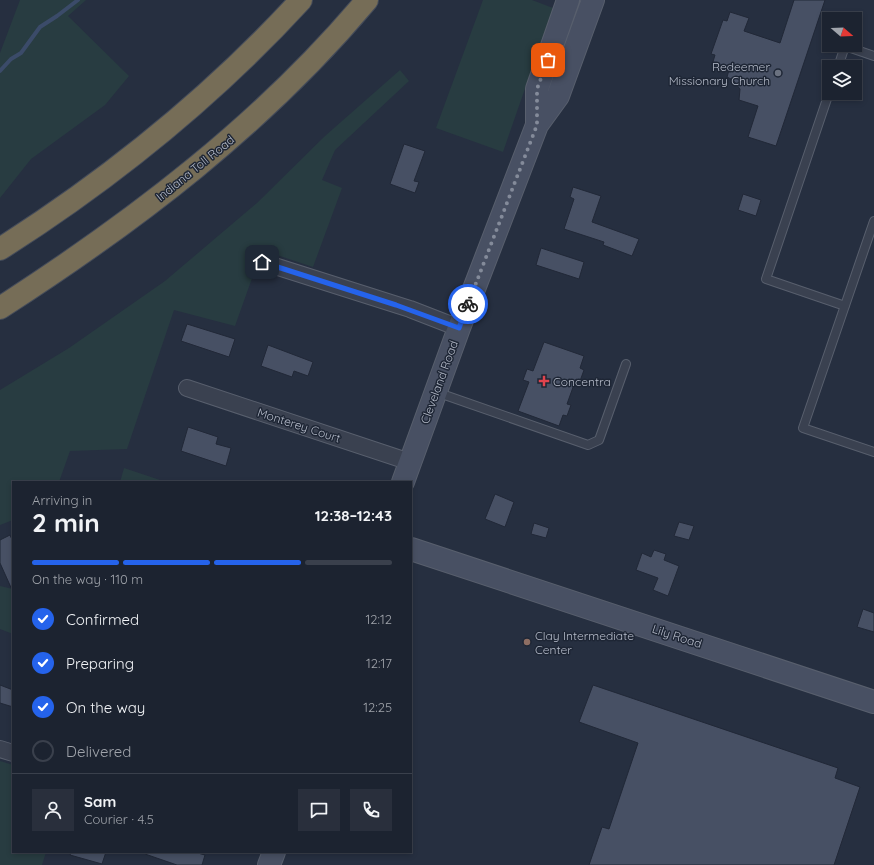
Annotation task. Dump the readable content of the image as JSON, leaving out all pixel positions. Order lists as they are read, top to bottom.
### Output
{
  "streets": {
    "highway": ["Indiana Toll Road"],
    "main road": ["Cleveland Road", "Lily Road"],
    "street": ["Monterey Court"]
  },
  "crossings": [
    ["Cleveland Road", "Monterey Court"]
  ],
  "places": {
    "other": ["Redeemer Missionary Church", "Clay Intermediate Center"],
    "health": ["Concentra"]
  },
  "north": "right",
  "page": {
    "heading": ["2 min", "Arriving in", "12:38–12:43"],
    "panel": ["Sam", "Courier · 4.5"],
    "bar": "On the way · 110 m",
    "list": [
      ["Confirmed", "12:12"],
      ["Preparing", "12:17"],
      ["On the way", "12:25"],
      "Delivered"
    ]
  }
}
